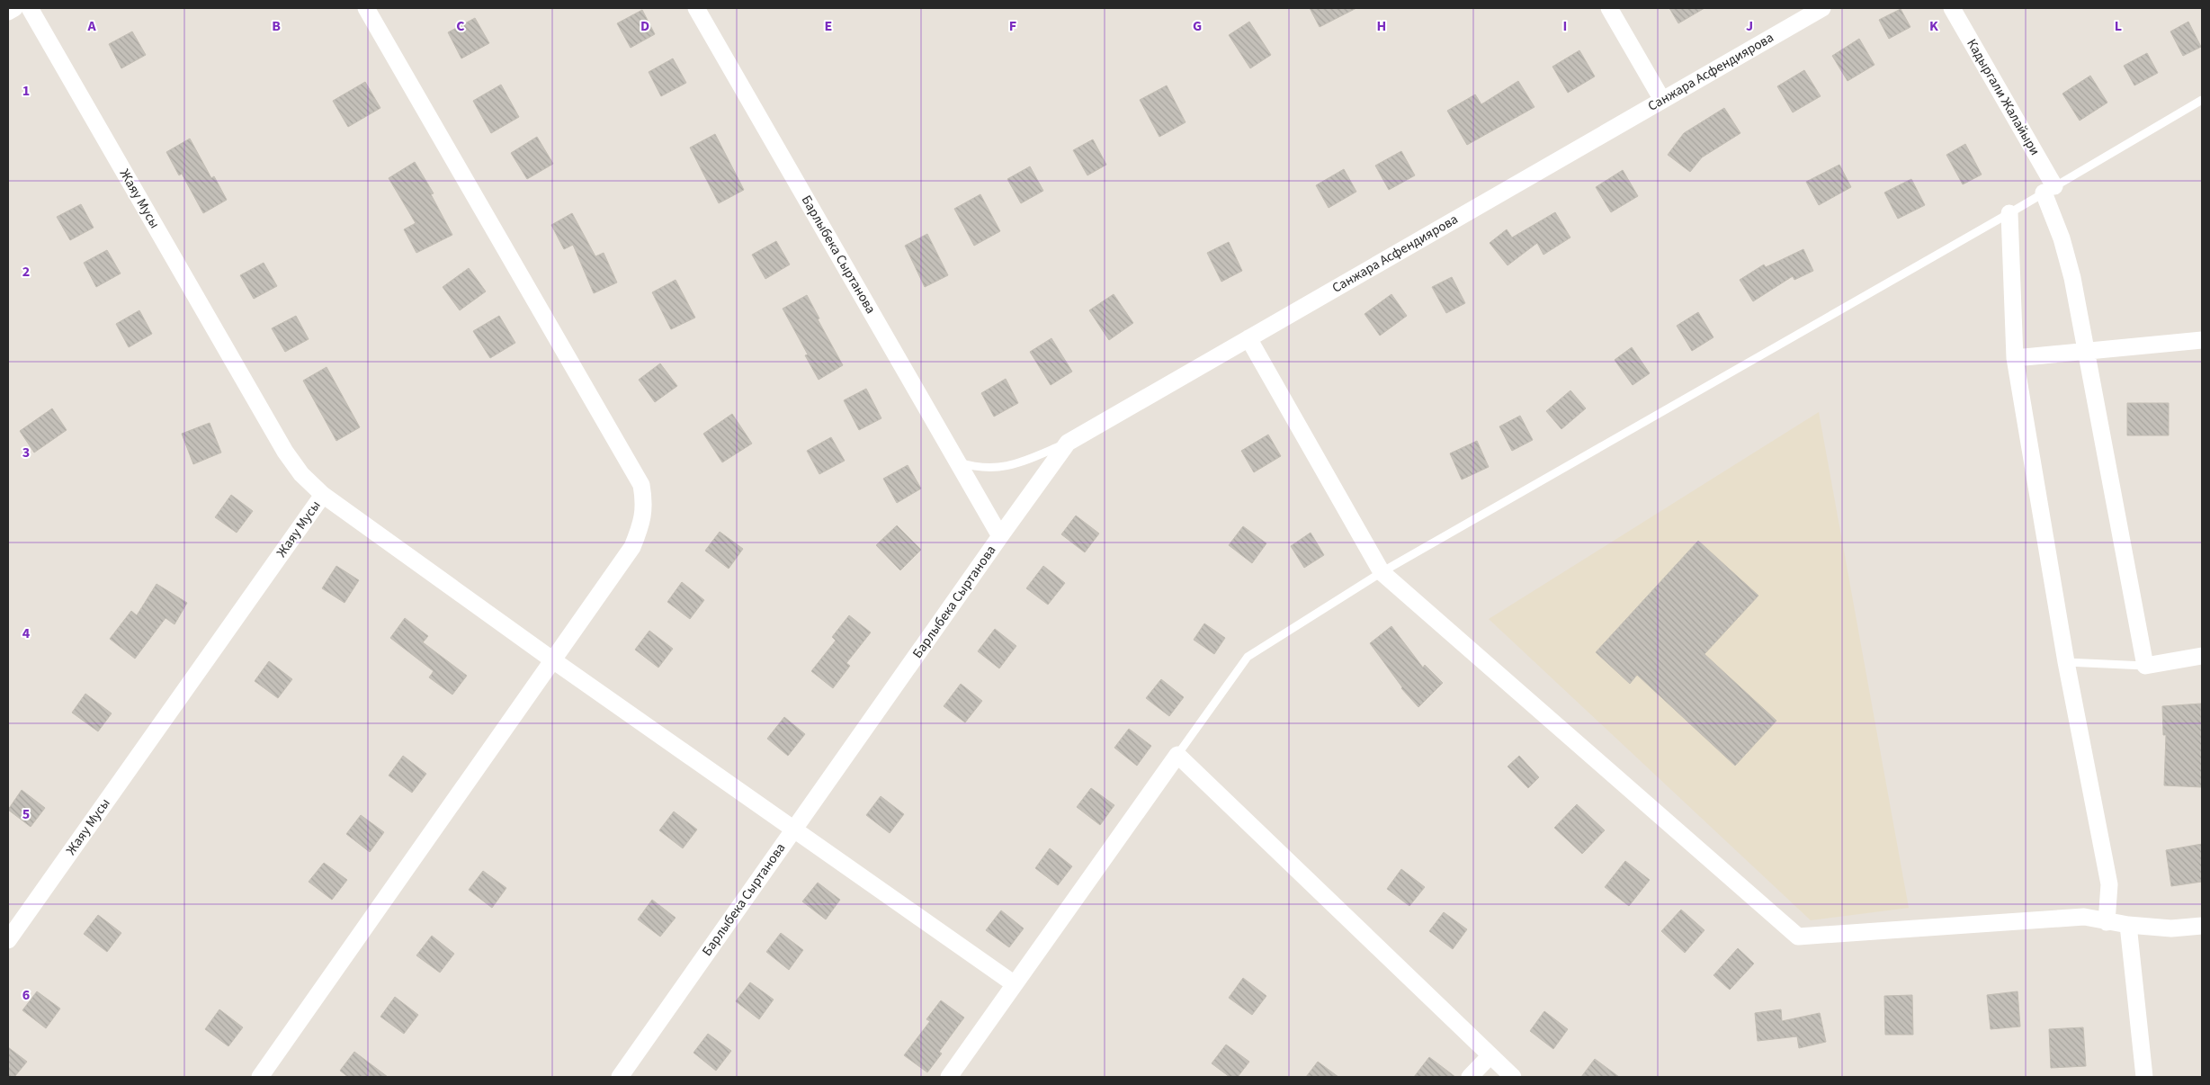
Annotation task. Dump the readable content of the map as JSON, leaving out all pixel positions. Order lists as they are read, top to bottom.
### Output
{
  "streets": {
    "street": [
      "Санжара Асфендиярова",
      "Кадыргали Жалайыри",
      "Жаяу Мусы",
      "Барлыбека Сыртанова"
    ]
  },
  "crossings": [
    ["Санжара Асфендиярова", "Барлыбека Сыртанова"]
  ],
  "grid": {
    "columns": [
      "A",
      "B",
      "C",
      "D",
      "E",
      "F",
      "G",
      "H",
      "I",
      "J",
      "K",
      "L"
    ],
    "rows": [
      "1",
      "2",
      "3",
      "4",
      "5",
      "6"
    ]
  }
}
